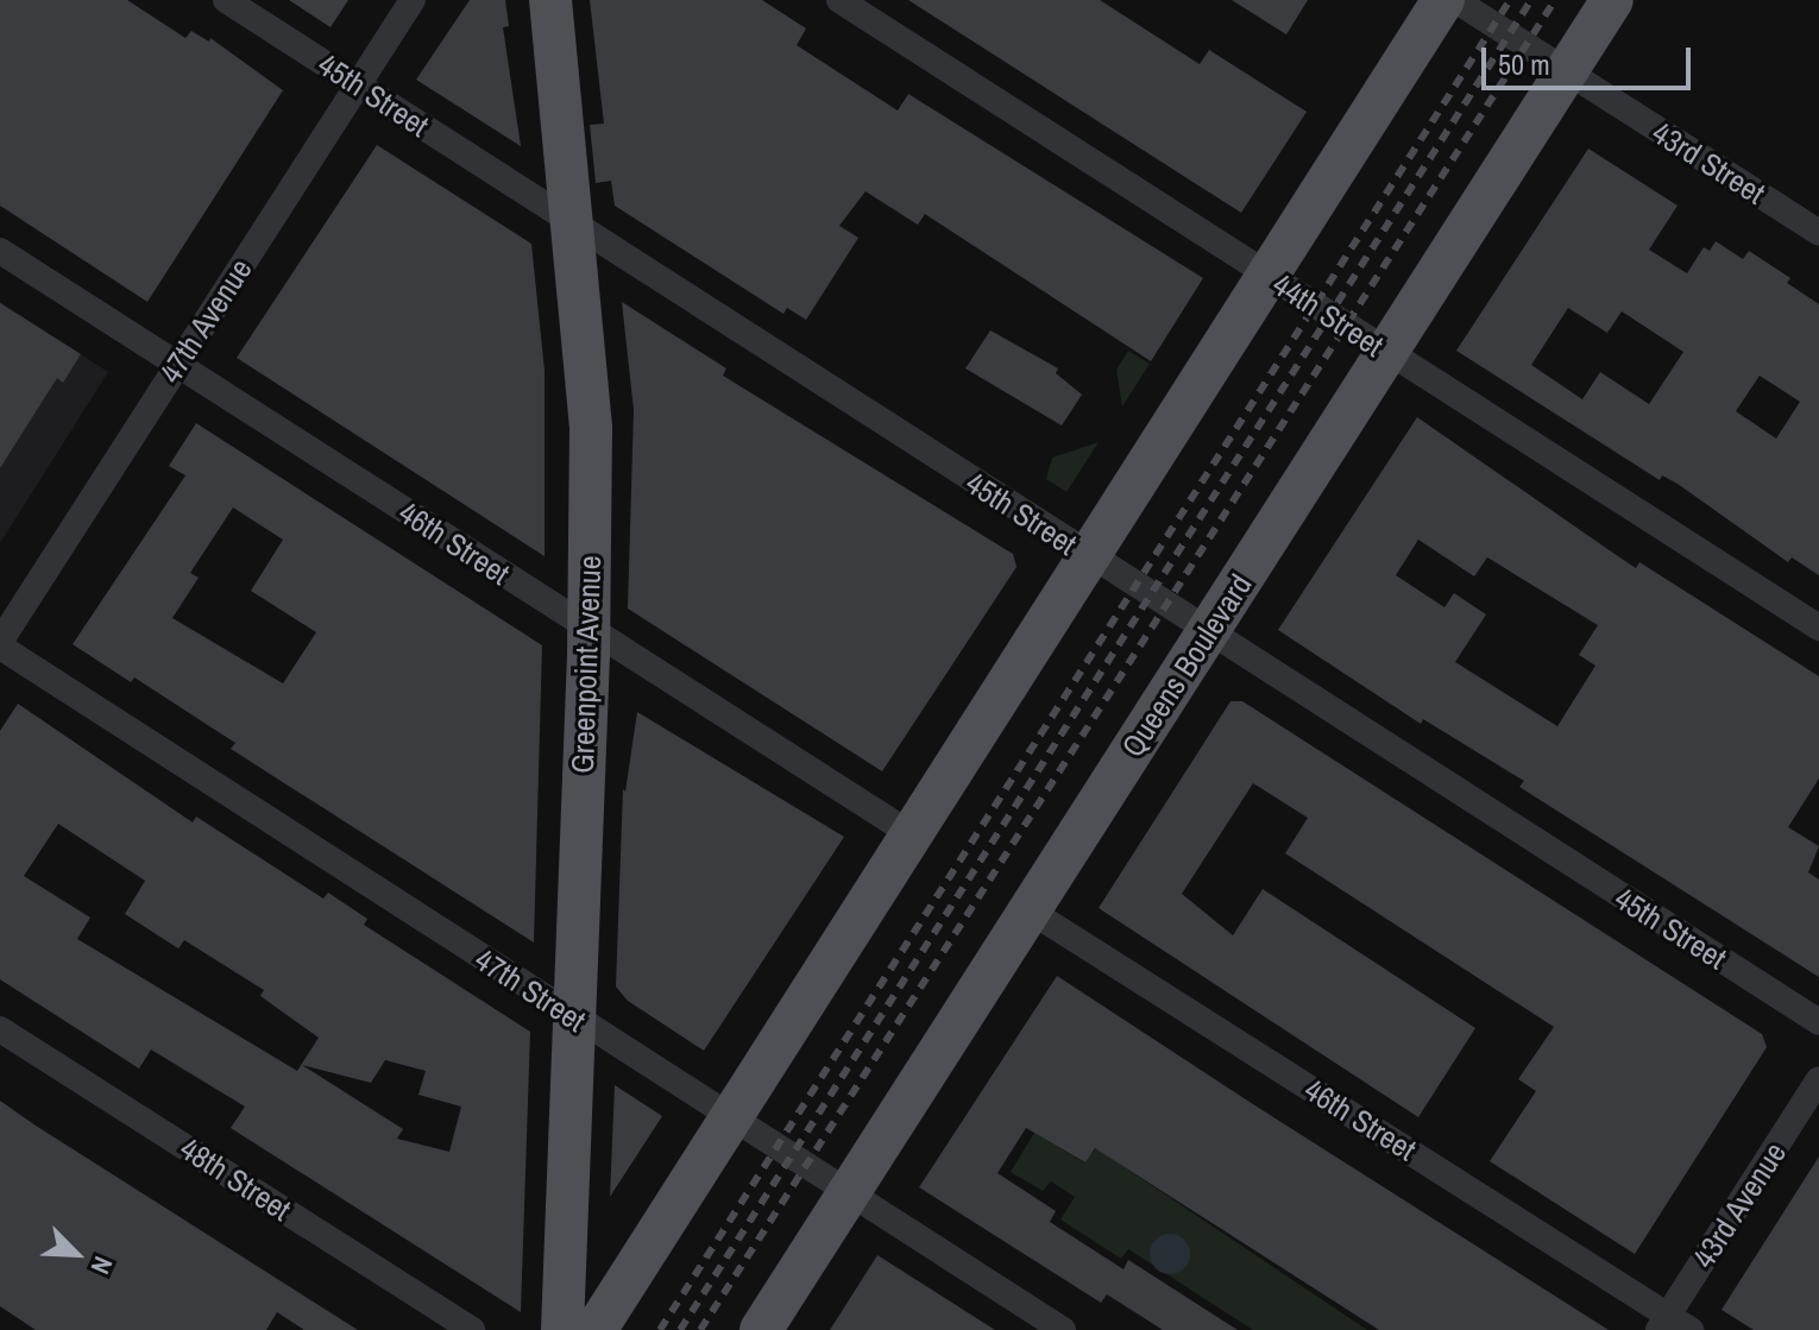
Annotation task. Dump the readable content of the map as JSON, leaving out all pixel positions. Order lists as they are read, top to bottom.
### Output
{
  "streets": {
    "main road": ["Greenpoint Avenue", "Queens Boulevard"],
    "street": [
      "45th Street",
      "43rd Street",
      "44th Street",
      "47th Avenue",
      "46th Street",
      "47th Street",
      "48th Street",
      "43rd Avenue"
    ]
  },
  "crossings": [
    ["45th Street", "47th Avenue"],
    ["45th Street", "Greenpoint Avenue"],
    ["45th Street", "Queens Boulevard"],
    ["43rd Street", "Queens Boulevard"],
    ["44th Street", "Queens Boulevard"],
    ["47th Avenue", "46th Street"],
    ["47th Avenue", "47th Street"],
    ["46th Street", "Greenpoint Avenue"],
    ["46th Street", "Queens Boulevard"],
    ["46th Street", "43rd Avenue"],
    ["Greenpoint Avenue", "47th Street"],
    ["Queens Boulevard", "47th Street"]
  ],
  "scale_bar": "50 m",
  "north": "bottom right"
}
